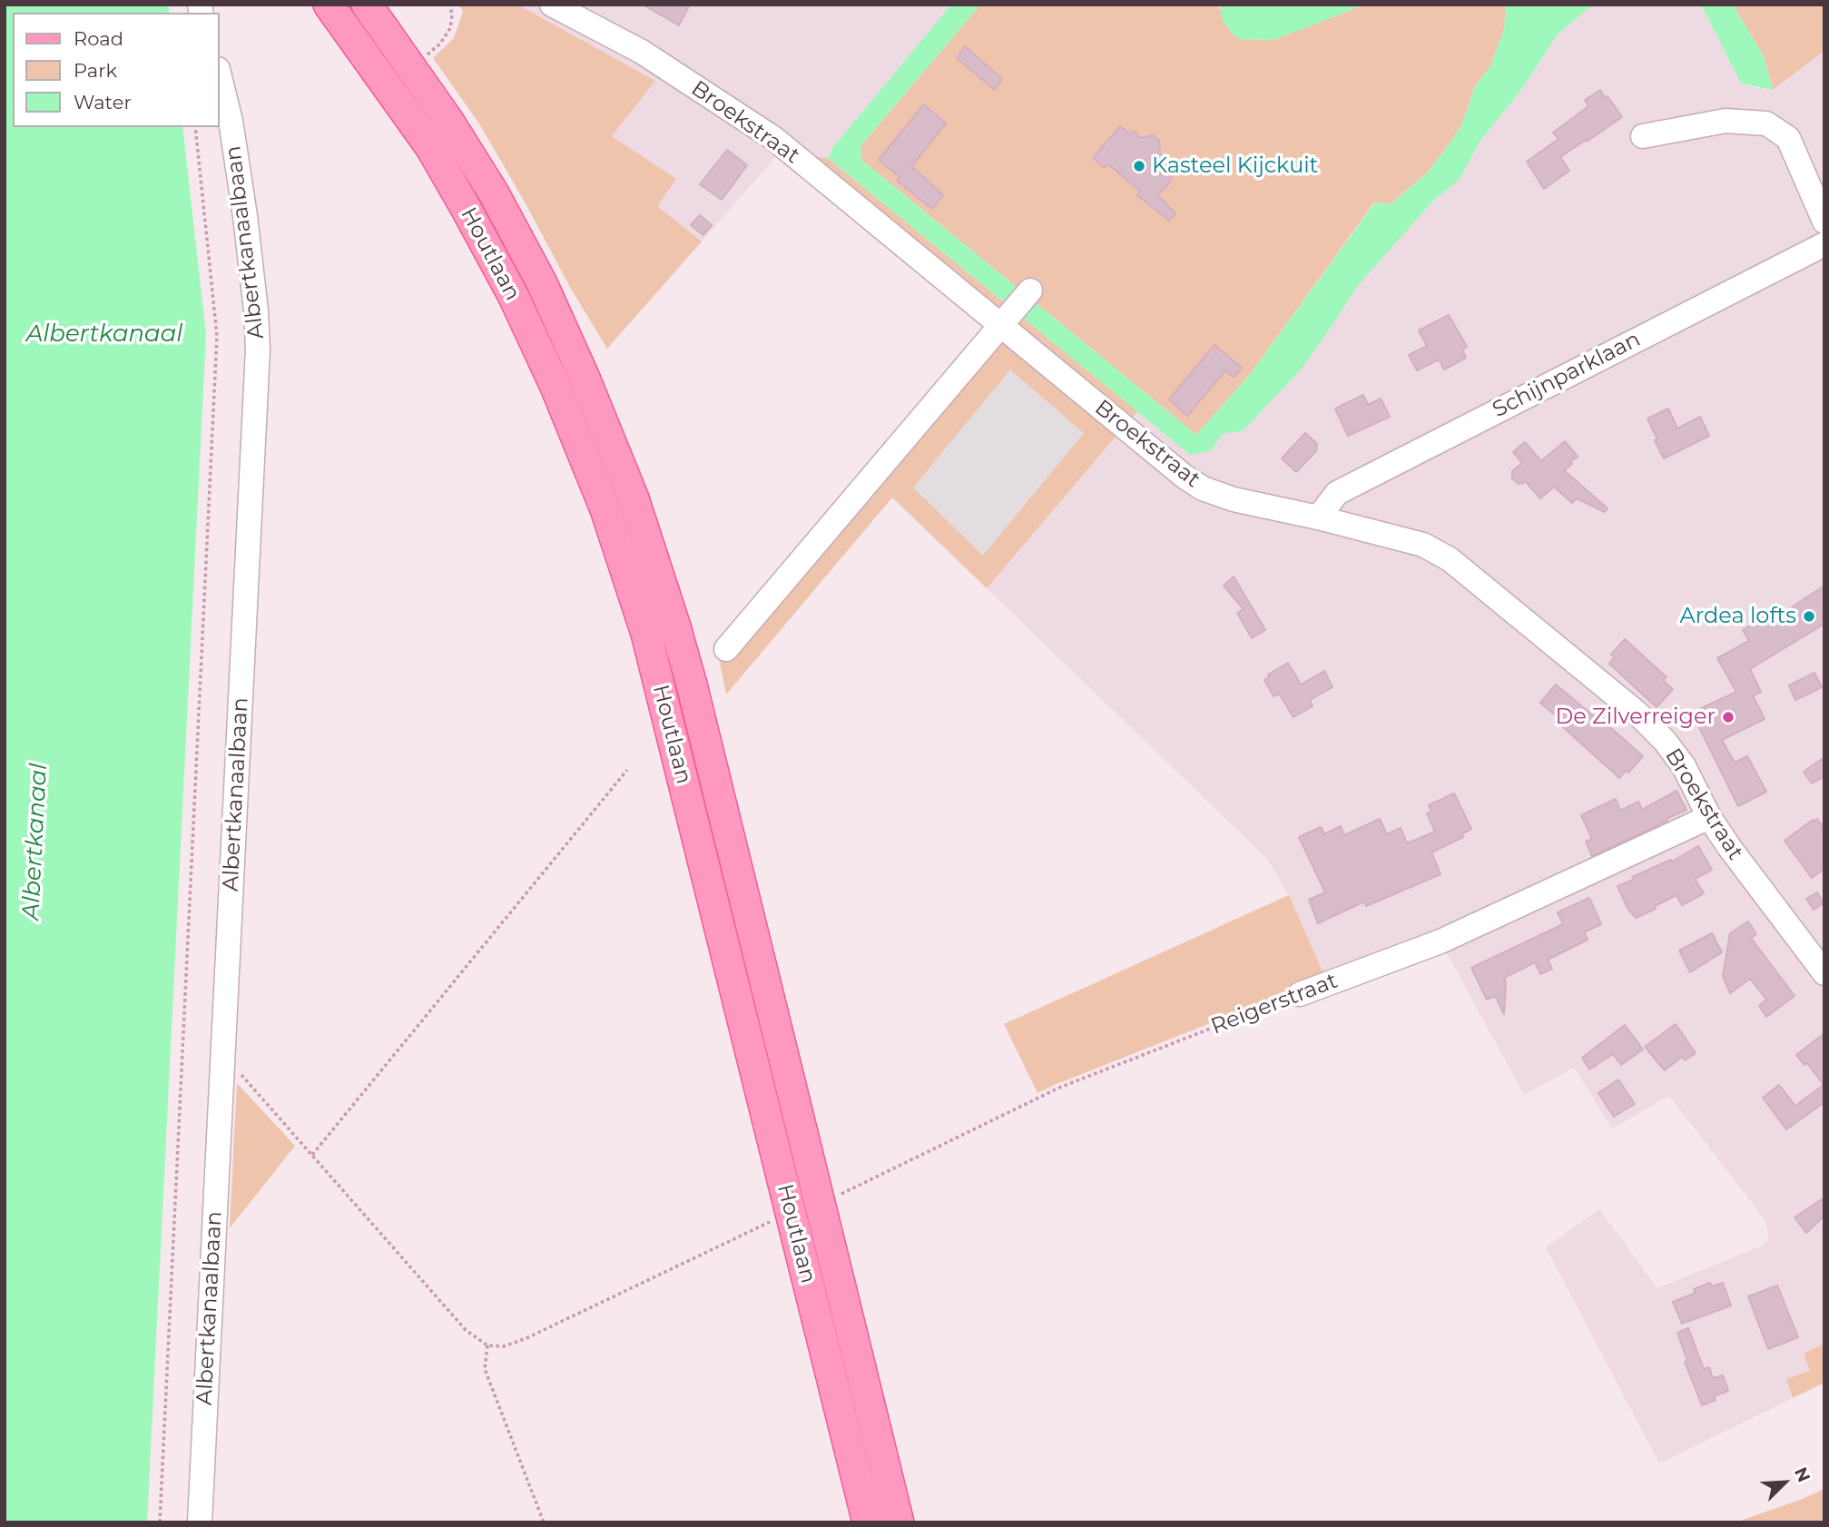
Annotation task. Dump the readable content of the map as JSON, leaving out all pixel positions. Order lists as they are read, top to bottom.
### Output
{
  "streets": {
    "main road": ["Houtlaan"],
    "street": [
      "Broekstraat",
      "Albertkanaalbaan",
      "Schijnparklaan",
      "Reigerstraat"
    ]
  },
  "crossings": [
    ["Broekstraat", "Schijnparklaan"],
    ["Broekstraat", "Reigerstraat"]
  ],
  "water": ["Albertkanaal"],
  "places": ["Kasteel Kijckuit", "Ardea lofts", "De Zilverreiger"],
  "legend": ["Road", "Park", "Water"],
  "north": "top right"
}
